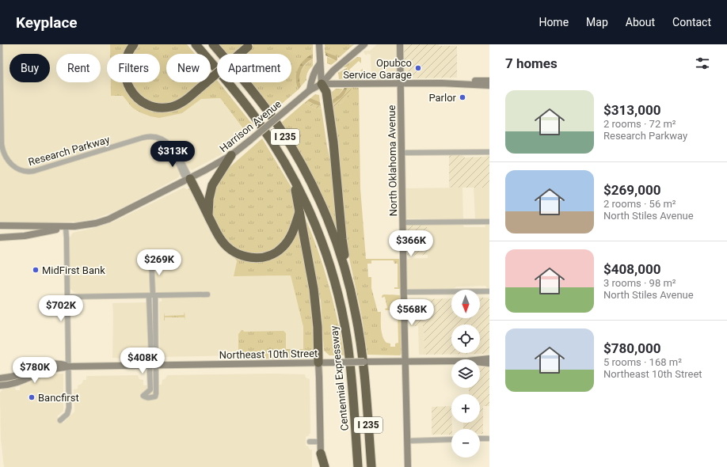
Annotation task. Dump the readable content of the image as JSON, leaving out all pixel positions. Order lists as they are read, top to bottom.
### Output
{
  "streets": {
    "highway": ["I 235", "Centennial Expressway"],
    "main road": ["Harrison Avenue", "North Oklahoma Avenue", "Northeast 10th Street"],
    "street": ["Research Parkway"]
  },
  "crossings": [
    ["Harrison Avenue", "Research Parkway"],
    ["North Oklahoma Avenue", "Northeast 10th Street"]
  ],
  "places": [
    "Opubco Service Garage",
    "Parlor",
    "MidFirst Bank",
    "Bancfirst"
  ],
  "north": "bottom",
  "page": {
    "header": "Keyplace",
    "nav": [
      "Home",
      "Map",
      "About",
      "Contact"
    ],
    "heading": "7 homes",
    "chip": [
      "Buy",
      "Rent",
      "Filters",
      "New",
      "Apartment"
    ],
    "list": [
      {
        "name": "$313,000",
        "note": "2 rooms · 72 m² · Research Parkway"
      },
      {
        "name": "$269,000",
        "note": "2 rooms · 56 m² · North Stiles Avenue"
      },
      {
        "name": "$408,000",
        "note": "3 rooms · 98 m² · North Stiles Avenue"
      },
      {
        "name": "$780,000",
        "note": "5 rooms · 168 m² · Northeast 10th Street"
      }
    ],
    "price": [
      "$313K",
      "$366K",
      "$269K",
      "$702K",
      "$568K",
      "$408K",
      "$780K"
    ],
    "map_buttons": ["+", "−"]
  }
}
